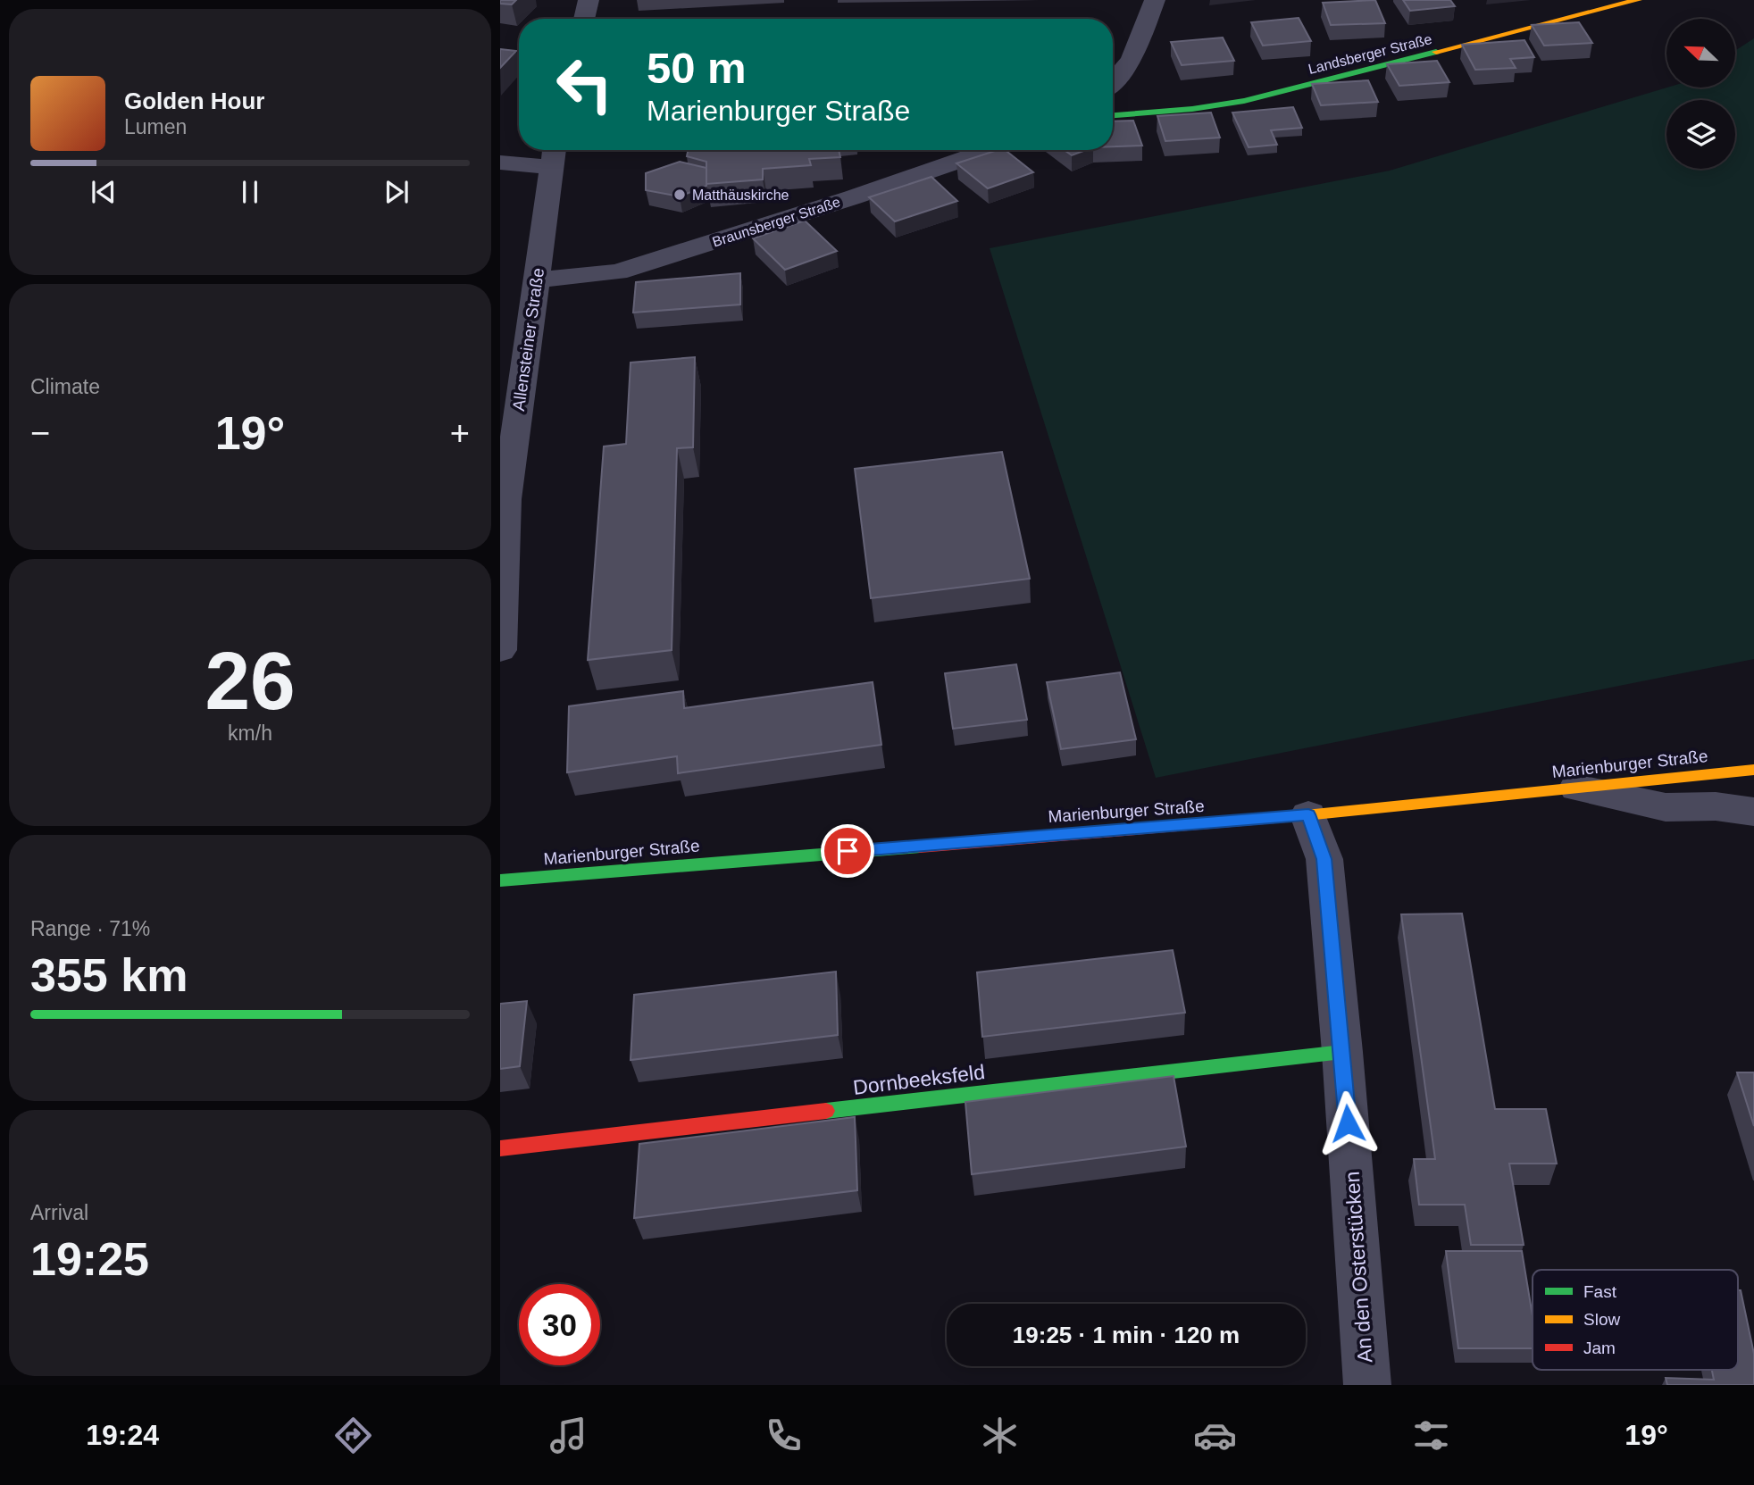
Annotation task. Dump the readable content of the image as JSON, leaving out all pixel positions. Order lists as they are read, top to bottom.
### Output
{
  "streets": {
    "street": [
      "Landsberger Straße",
      "Braunsberger Straße",
      "Allensteiner Straße",
      "Marienburger Straße",
      "Dornbeeksfeld",
      "An den Osterstücken"
    ]
  },
  "crossings": [
    ["Braunsberger Straße", "Allensteiner Straße"],
    ["Marienburger Straße", "An den Osterstücken"],
    ["Dornbeeksfeld", "An den Osterstücken"]
  ],
  "places": ["Matthäuskirche"],
  "legend": ["Fast", "Slow", "Jam"],
  "north": "top left",
  "page": {
    "turn": ["50 m", "Marienburger Straße"],
    "song": ["Golden Hour", "Lumen"],
    "tile": [
      "Climate",
      ["26", "km/h"],
      ["Range · 71%", "355 km"],
      ["Arrival", "19:25"]
    ],
    "heat": ["−", "19°", "+"],
    "limit": "30",
    "trip": "19:25 · 1 min · 120 m",
    "tabs": ["19:24", "19°"]
  }
}
